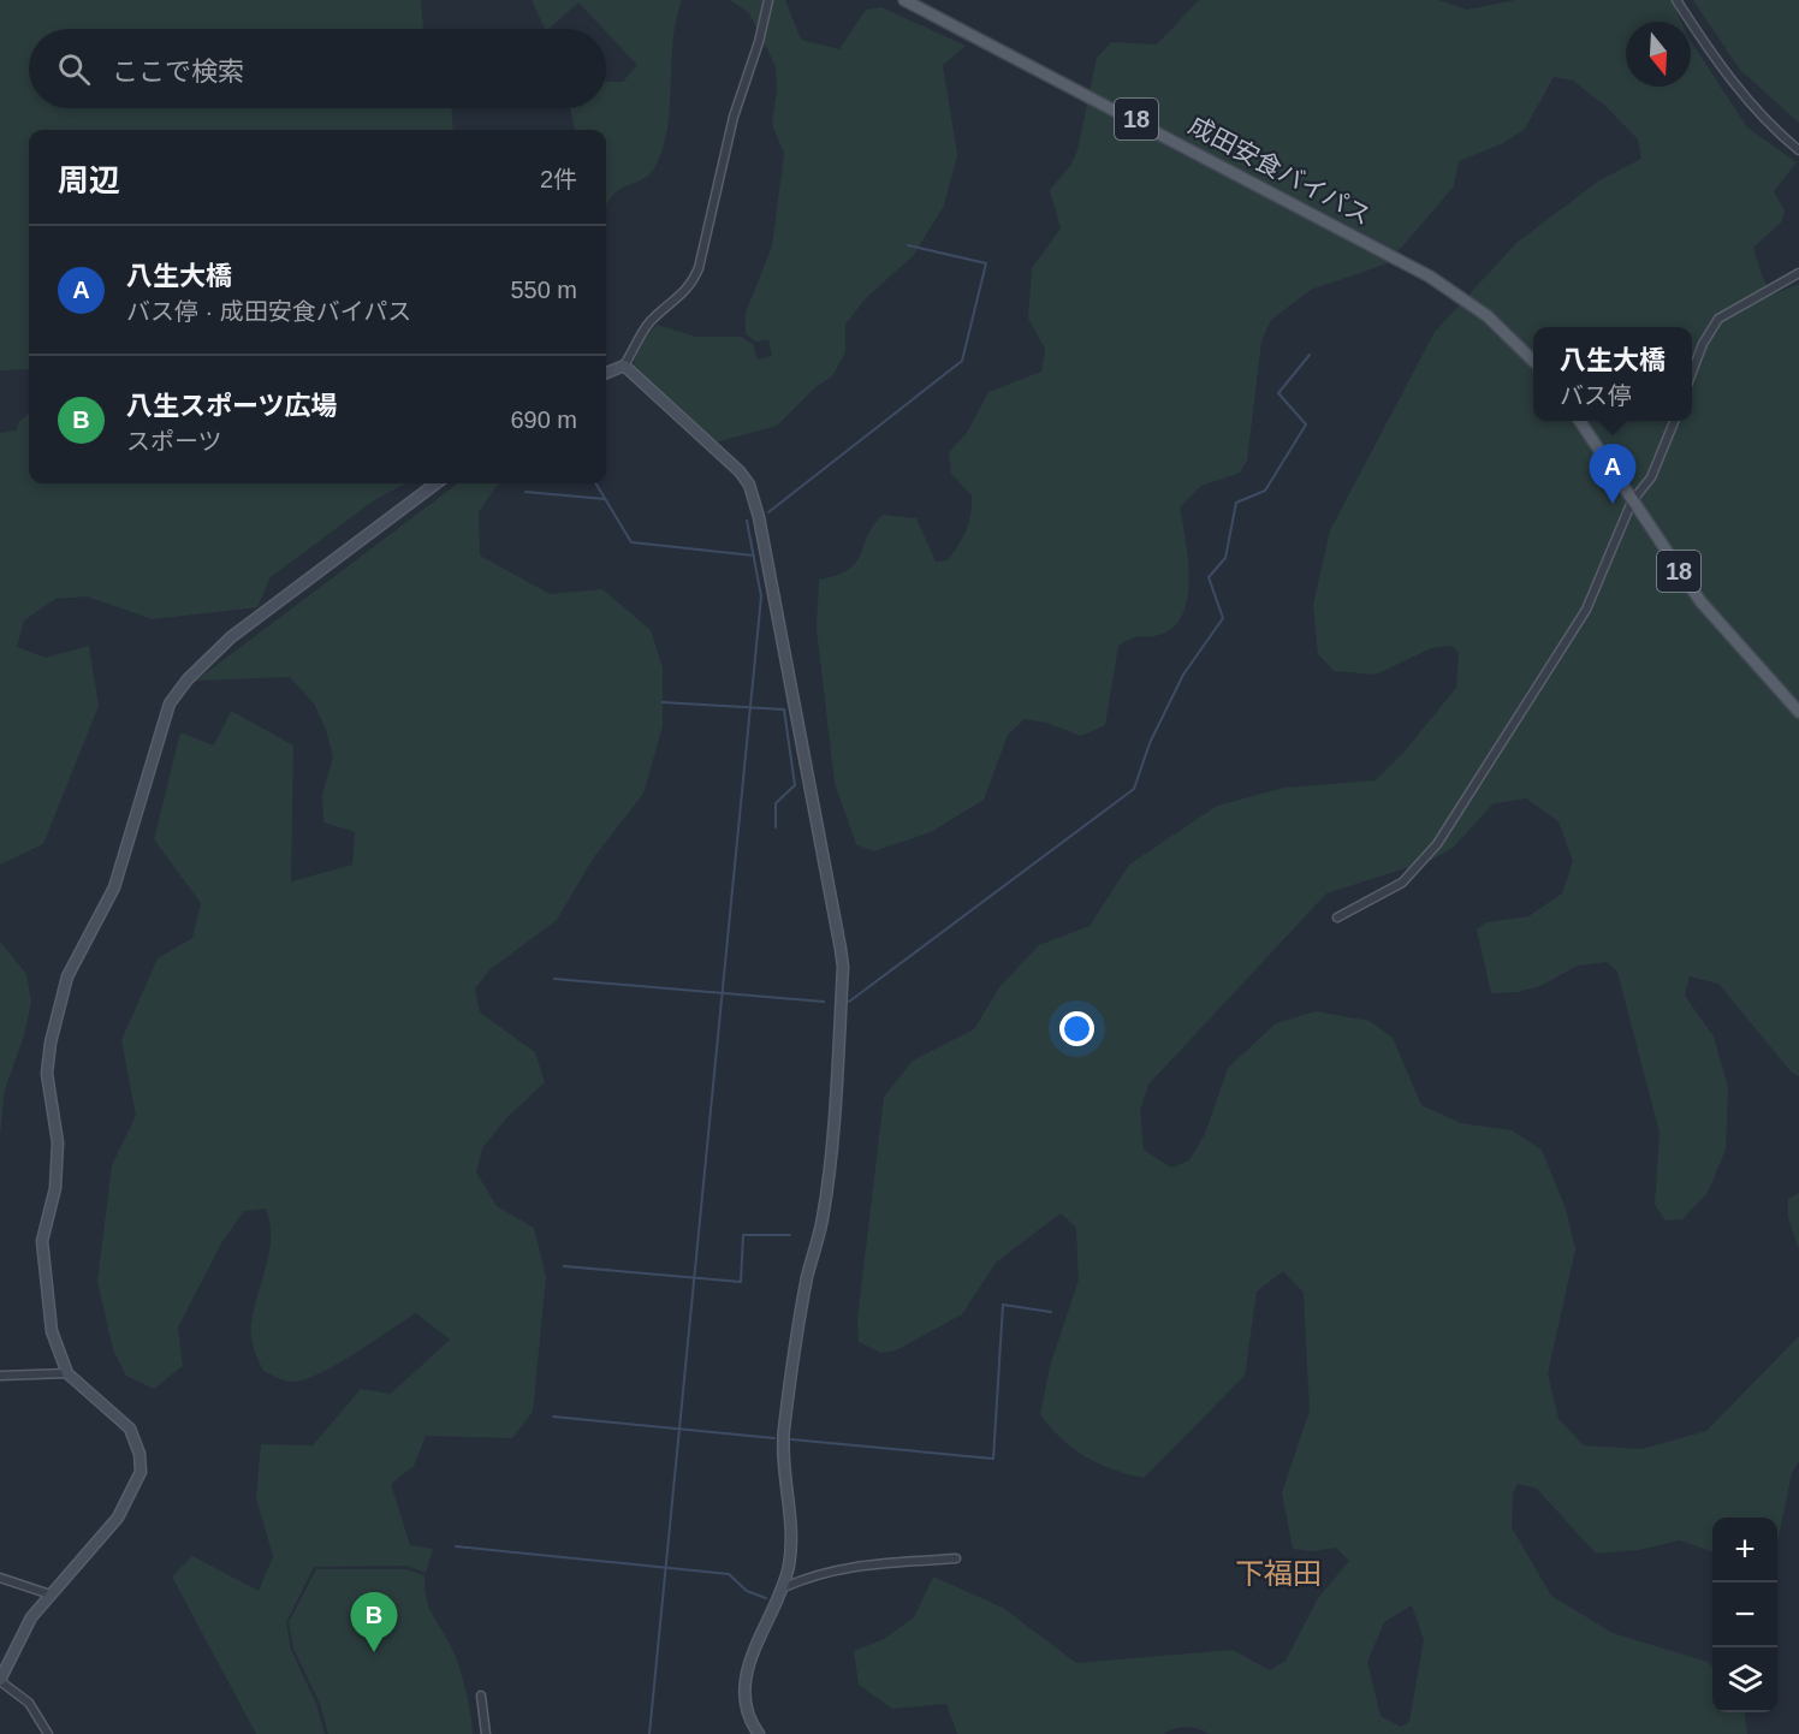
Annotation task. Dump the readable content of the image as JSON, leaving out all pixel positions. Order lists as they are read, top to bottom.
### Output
{
  "streets": {
    "main road": ["18", "成田安食バイパス"]
  },
  "districts": ["下福田"],
  "north": "bottom",
  "page": {
    "search": "ここで検索",
    "heading": ["周辺", "2件"],
    "list": [
      {
        "mark": "A",
        "name": "八生大橋",
        "note": "バス停 · 成田安食バイパス",
        "value": "550 m"
      },
      {
        "mark": "B",
        "name": "八生スポーツ広場",
        "note": "スポーツ",
        "value": "690 m"
      }
    ],
    "popup": ["八生大橋", "バス停"],
    "pins": ["A", "B"],
    "map_buttons": ["+", "−"]
  }
}
